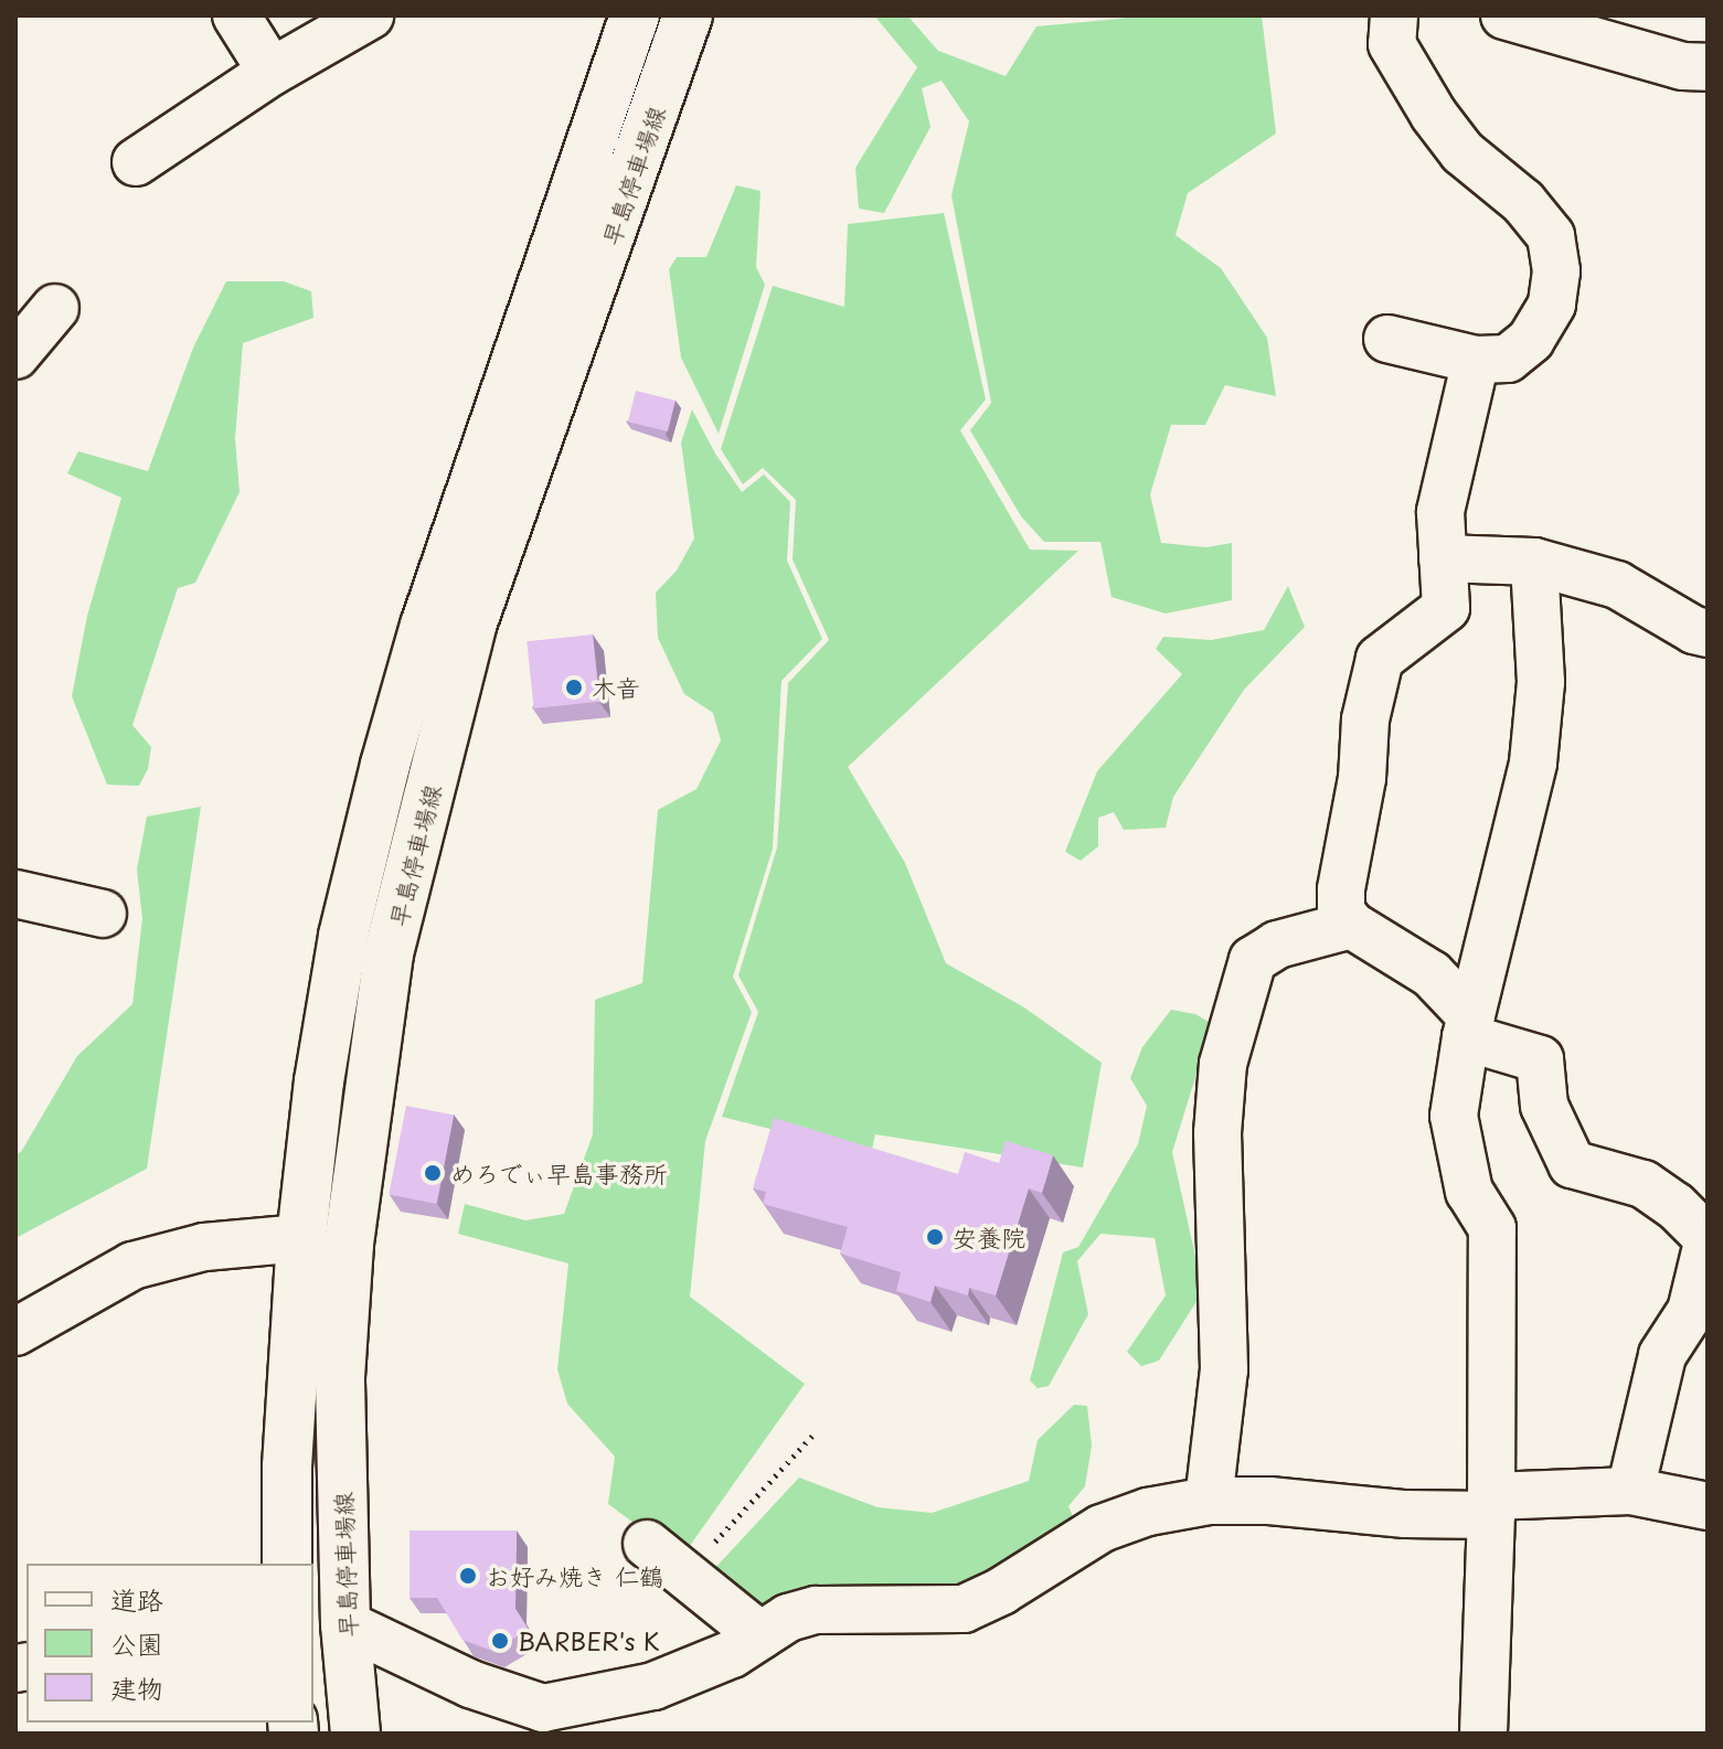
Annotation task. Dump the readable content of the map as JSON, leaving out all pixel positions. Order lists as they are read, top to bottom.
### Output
{
  "streets": {
    "main road": ["早島停車場線"]
  },
  "places": [
    "木音",
    "めろでぃ早島事務所",
    "安養院",
    "お好み焼き 仁鶴",
    "BARBER's K"
  ],
  "legend": ["道路", "公園", "建物"]
}
